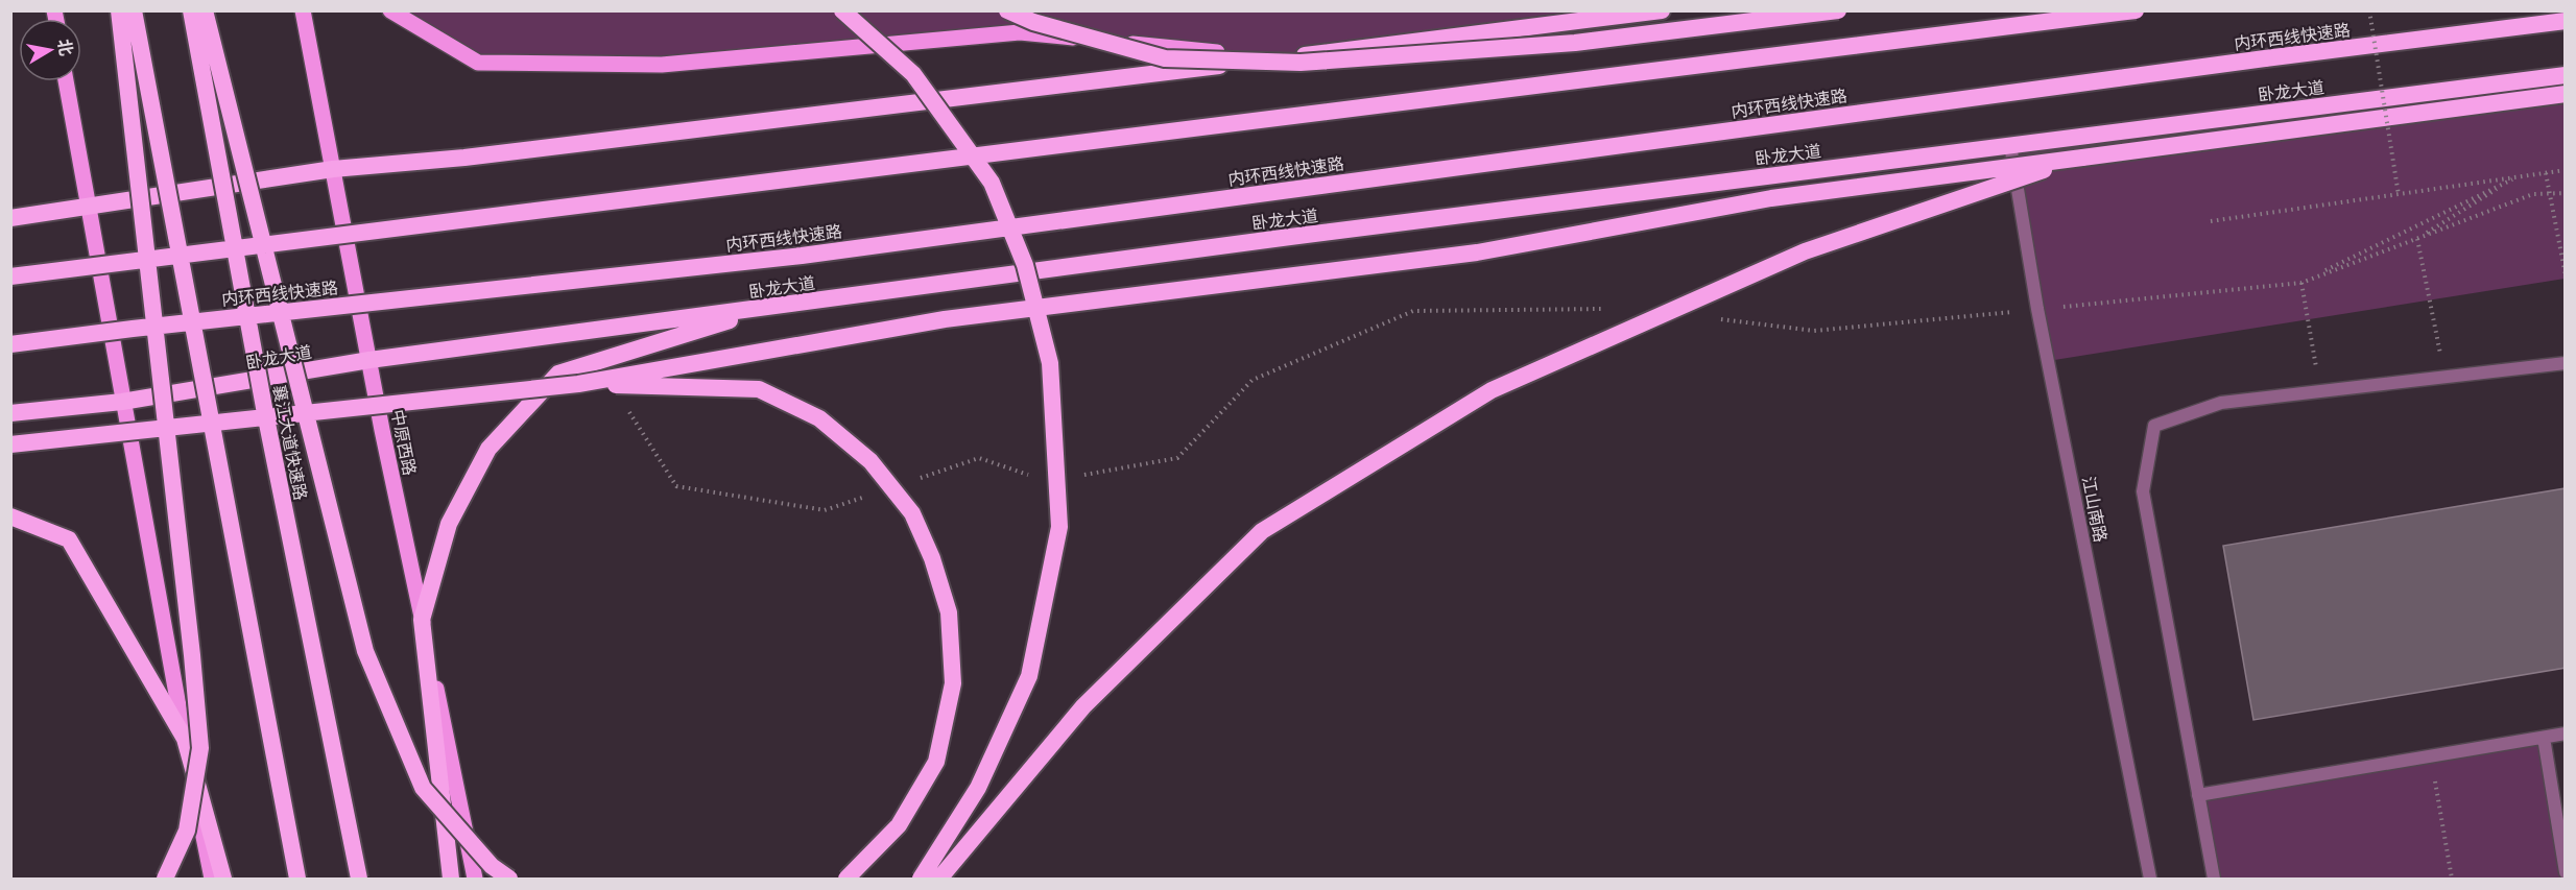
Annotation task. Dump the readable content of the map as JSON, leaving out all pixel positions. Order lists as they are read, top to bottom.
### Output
{
  "streets": {
    "highway": ["内环西线快速路", "卧龙大道", "襄江大道快速路"],
    "main road": ["中原西路"],
    "street": ["江山南路"]
  },
  "crossings": [
    ["卧龙大道", "中原西路"],
    ["卧龙大道", "江山南路"]
  ],
  "north": "right"
}
